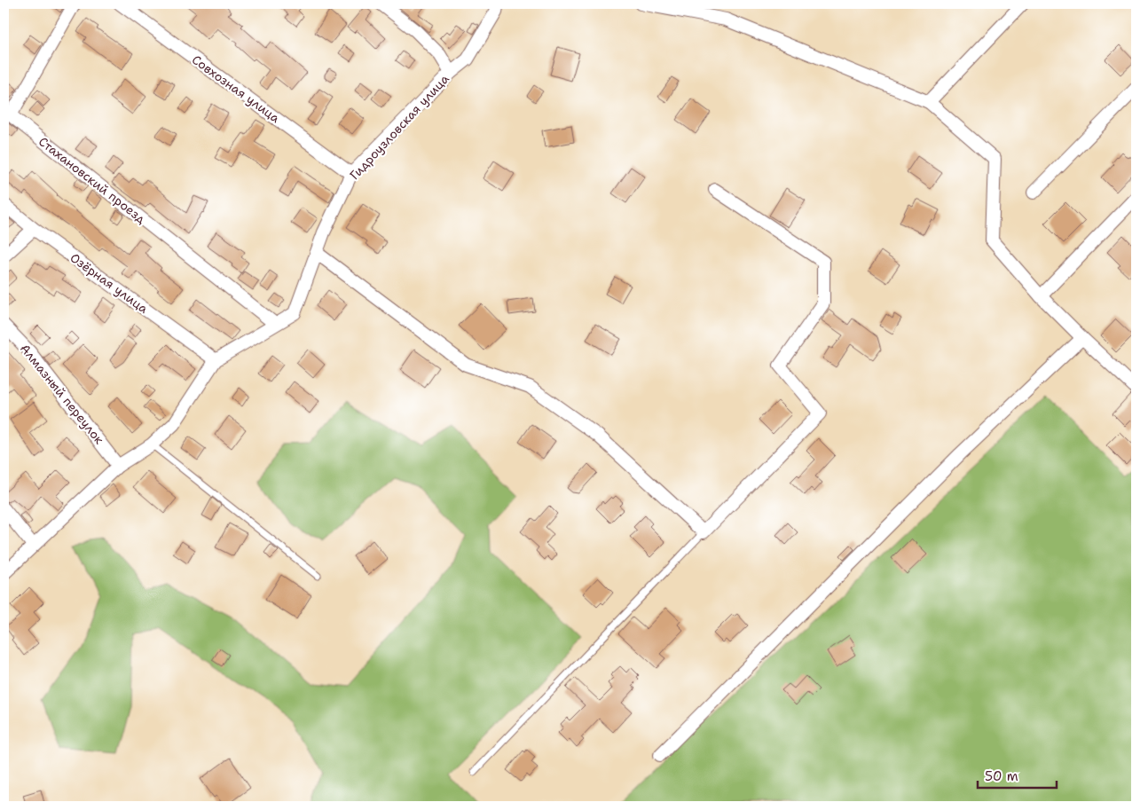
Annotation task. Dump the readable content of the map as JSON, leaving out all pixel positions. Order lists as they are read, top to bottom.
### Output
{
  "streets": {
    "street": [
      "Совхозная улица",
      "Гидроузловская улица",
      "Стахановский проезд",
      "Озёрная улица",
      "Алмазный переулок"
    ]
  },
  "crossings": [
    ["Совхозная улица", "Гидроузловская улица"],
    ["Гидроузловская улица", "Стахановский проезд"],
    ["Гидроузловская улица", "Озёрная улица"],
    ["Гидроузловская улица", "Алмазный переулок"]
  ],
  "scale_bar": "50 m"
}
